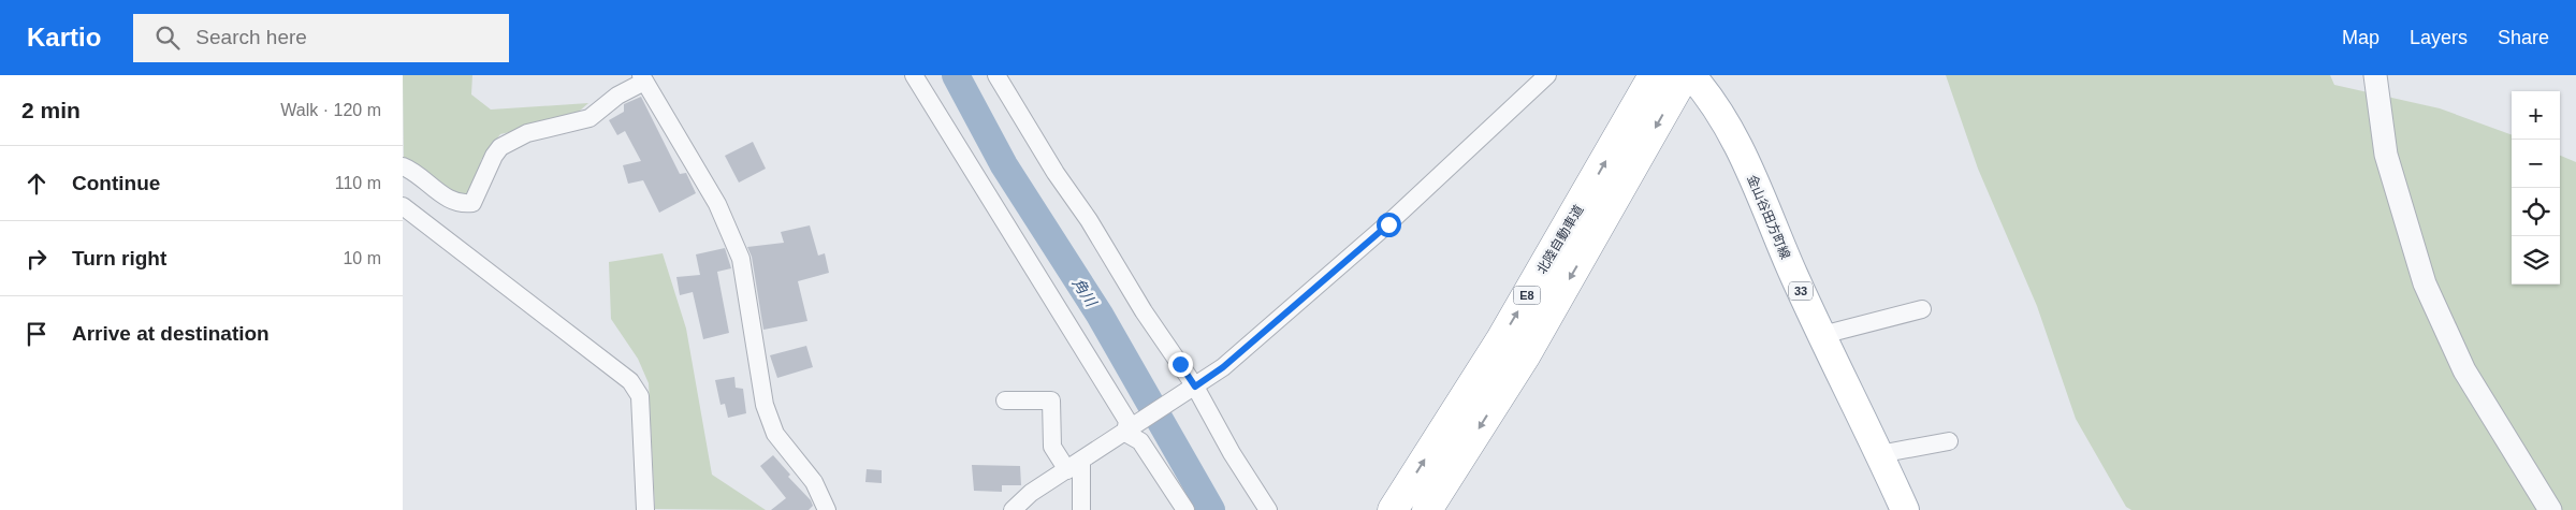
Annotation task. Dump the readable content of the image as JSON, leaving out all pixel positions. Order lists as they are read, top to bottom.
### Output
{
  "streets": {
    "highway": ["北陸自動車道", "E8"],
    "main road": ["金山谷田方町線", "33"]
  },
  "water": ["角川"],
  "page": {
    "header": "Kartio",
    "search": "Search here",
    "nav": ["Map", "Layers", "Share"],
    "heading": ["2 min", "Walk · 120 m"],
    "map_buttons": ["+", "−"],
    "list": [
      ["Continue", "110 m"],
      ["Turn right", "10 m"],
      "Arrive at destination"
    ]
  }
}
